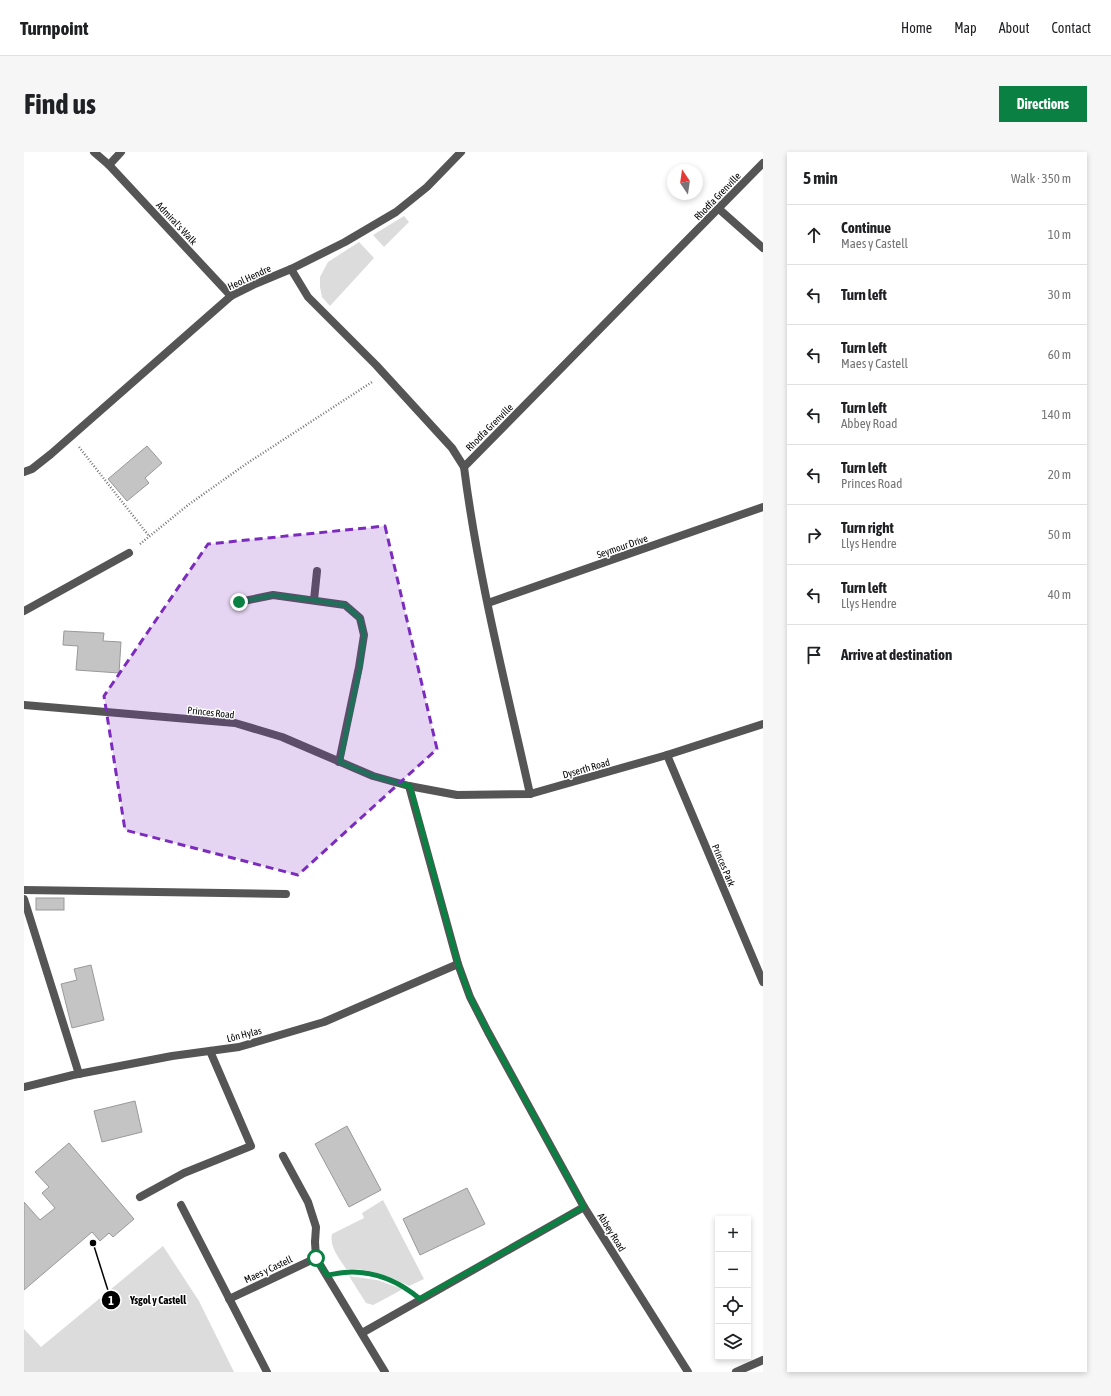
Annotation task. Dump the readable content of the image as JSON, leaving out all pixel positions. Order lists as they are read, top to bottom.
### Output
{
  "streets": {
    "street": [
      "Rhodfa Grenville",
      "Admiral's Walk",
      "Heol Hendre",
      "Seymour Drive",
      "Princes Road",
      "Dyserth Road",
      "Princes Park",
      "Lôn Hylas",
      "Abbey Road",
      "Maes y Castell"
    ]
  },
  "crossings": [
    ["Admiral's Walk", "Heol Hendre"],
    ["Princes Road", "Dyserth Road"],
    ["Princes Road", "Abbey Road"],
    ["Dyserth Road", "Princes Park"],
    ["Dyserth Road", "Abbey Road"],
    ["Lôn Hylas", "Abbey Road"]
  ],
  "places": ["Ysgol y Castell"],
  "north": "top",
  "page": {
    "header": "Turnpoint",
    "nav": [
      "Home",
      "Map",
      "About",
      "Contact"
    ],
    "buttons": "Directions",
    "title": "Find us",
    "heading": ["5 min", "Walk · 350 m"],
    "list": [
      ["Continue", "Maes y Castell", "10 m"],
      ["Turn left", "30 m"],
      ["Turn left", "Maes y Castell", "60 m"],
      ["Turn left", "Abbey Road", "140 m"],
      ["Turn left", "Princes Road", "20 m"],
      ["Turn right", "Llys Hendre", "50 m"],
      ["Turn left", "Llys Hendre", "40 m"],
      "Arrive at destination"
    ],
    "map_buttons": ["+", "−"]
  }
}
